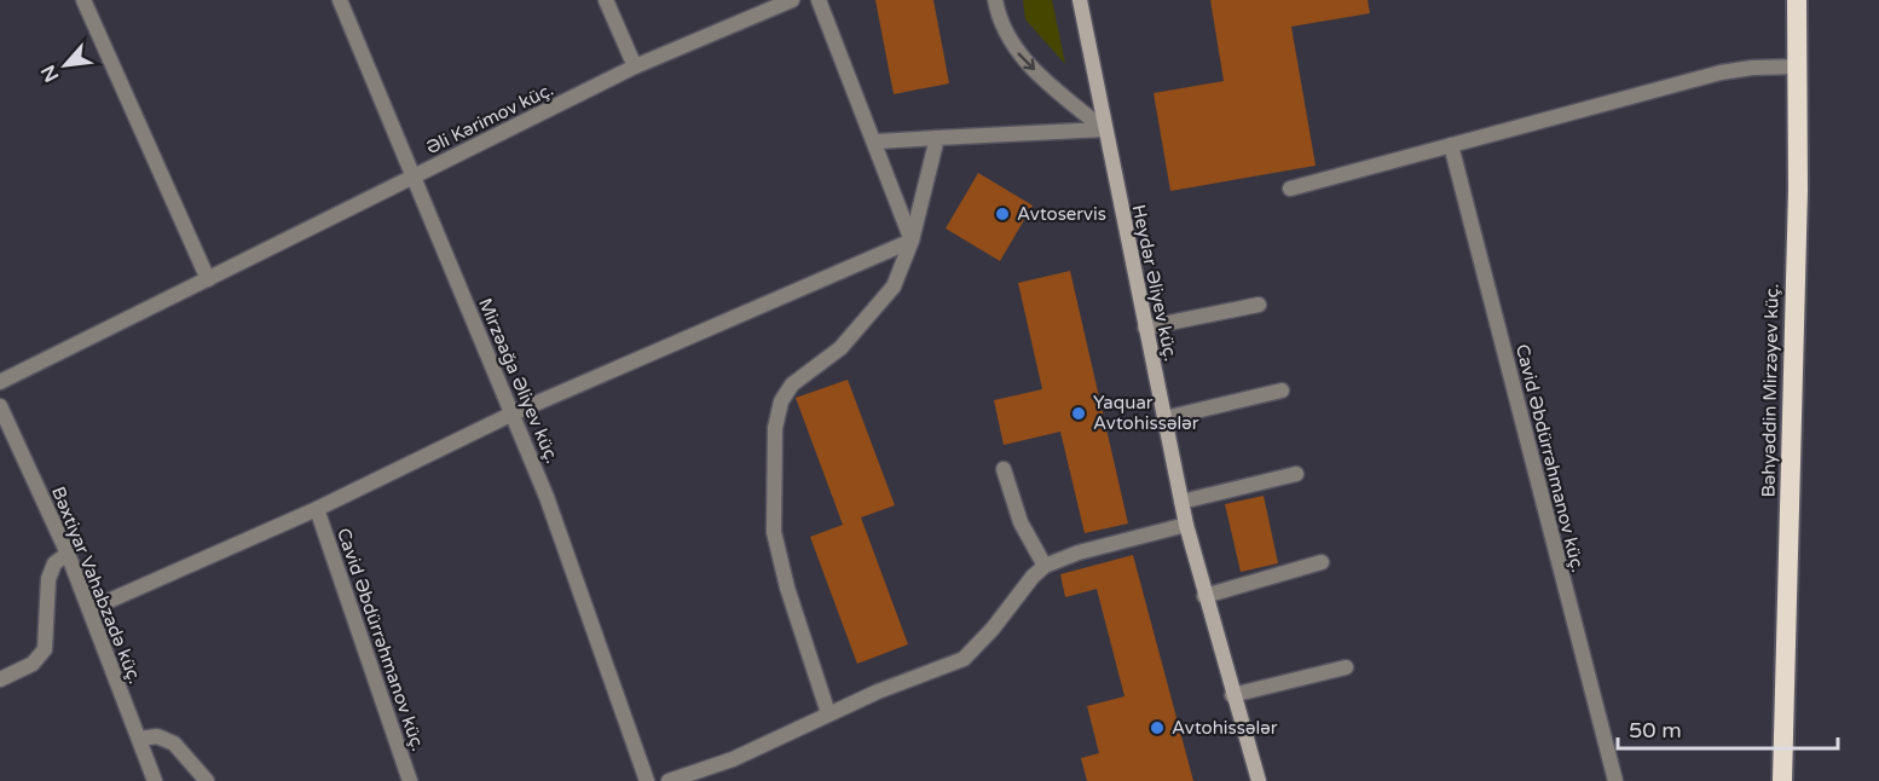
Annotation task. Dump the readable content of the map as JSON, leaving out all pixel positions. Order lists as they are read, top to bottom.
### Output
{
  "streets": {
    "highway": ["Bəhyəddin Mirzəyev küç."],
    "main road": ["Heydər Əliyev küç."],
    "street": [
      "Əli Kərimov küç.",
      "Mirzəağa Əliyev küç.",
      "Cavid Əbdürrəhmanov küç.",
      "Bəxtiyar Vahabzadə küç."
    ]
  },
  "crossings": [
    ["Əli Kərimov küç.", "Mirzəağa Əliyev küç."]
  ],
  "places": ["Avtoservis", "Yaquar Avtohissələr", "Avtohissələr"],
  "scale_bar": "50 m",
  "north": "bottom left"
}
